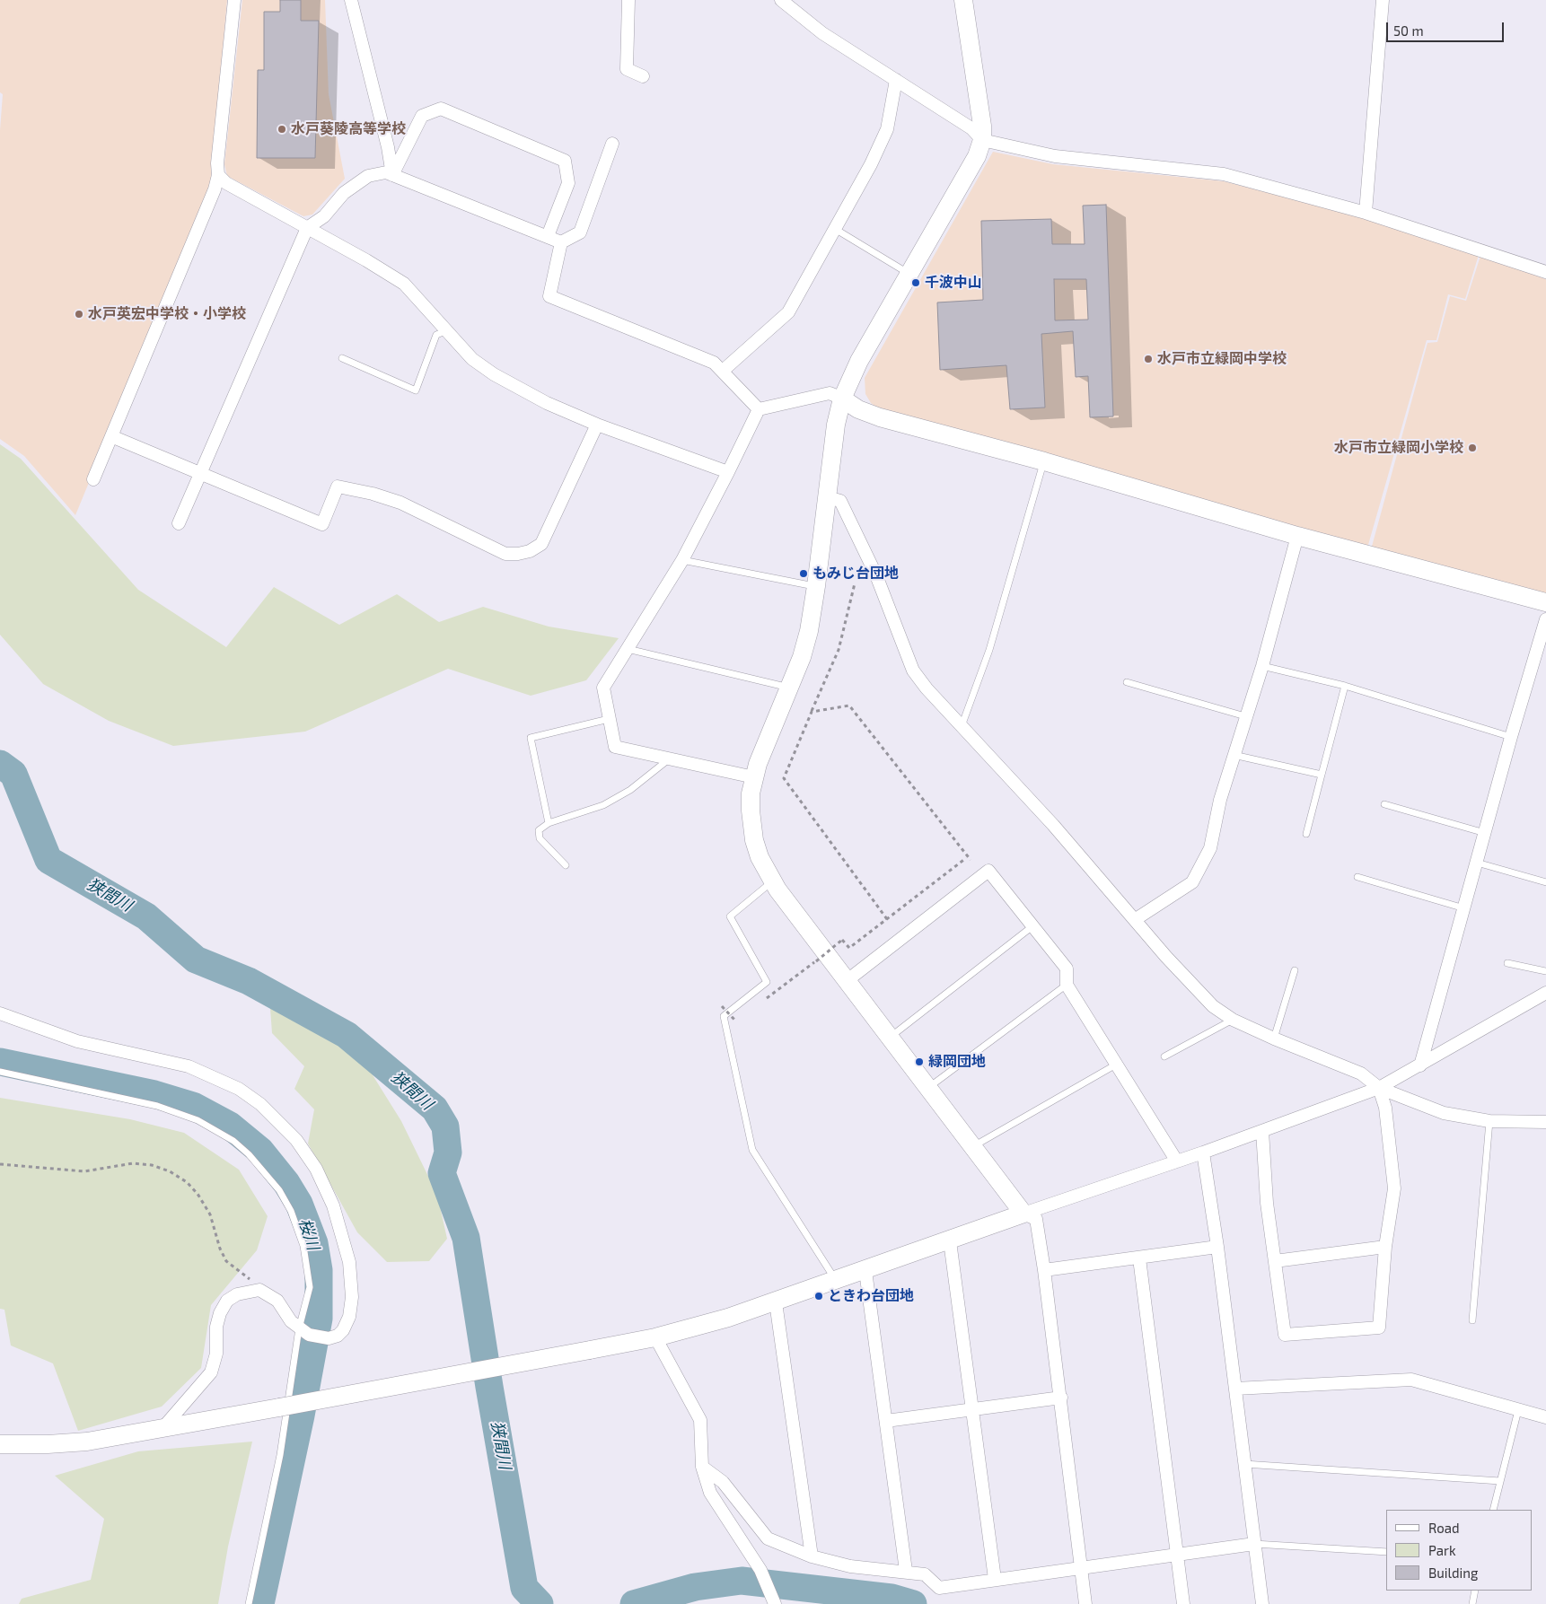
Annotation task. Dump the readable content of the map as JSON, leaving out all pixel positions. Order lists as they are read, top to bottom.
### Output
{
  "water": ["狭間川", "桜川"],
  "places": [
    "水戸葵陵高等学校",
    "千波中山",
    "水戸英宏中学校・小学校",
    "水戸市立緑岡中学校",
    "水戸市立緑岡小学校",
    "もみじ台団地",
    "緑岡団地",
    "ときわ台団地"
  ],
  "legend": ["Road", "Park", "Building"],
  "scale_bar": "50 m"
}
